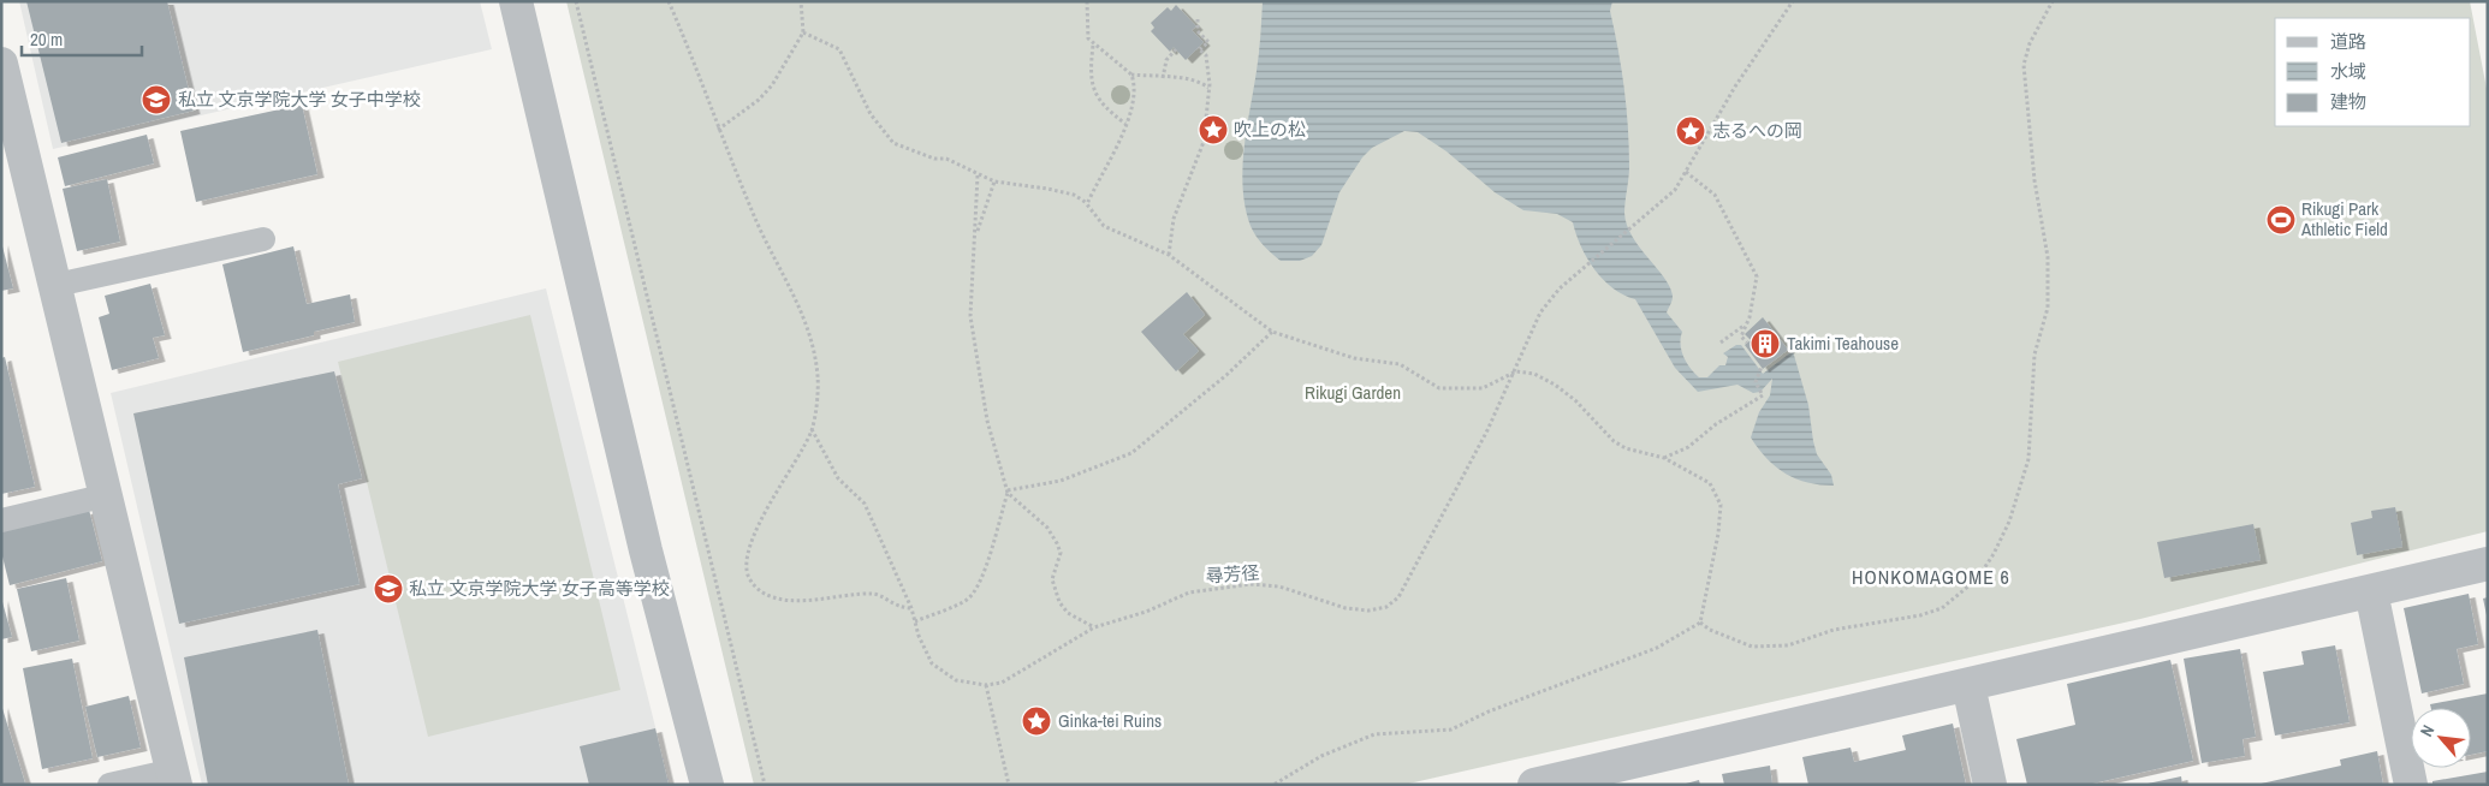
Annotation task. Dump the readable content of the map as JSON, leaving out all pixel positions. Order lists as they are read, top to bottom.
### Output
{
  "streets": {
    "path": ["尋芳径"]
  },
  "districts": ["HONKOMAGOME 6"],
  "parks": ["Rikugi Garden"],
  "places": {
    "school or university": ["私立 文京学院大学 女子中学校", "私立 文京学院大学 女子高等学校"],
    "place": ["吹上の松", "志るへの岡", "Ginka-tei Ruins"],
    "sports": ["Rikugi Park Athletic Field"],
    "building": ["Takimi Teahouse"]
  },
  "legend": ["道路", "水域", "建物"],
  "scale_bar": "20 m",
  "north": "top left"
}
